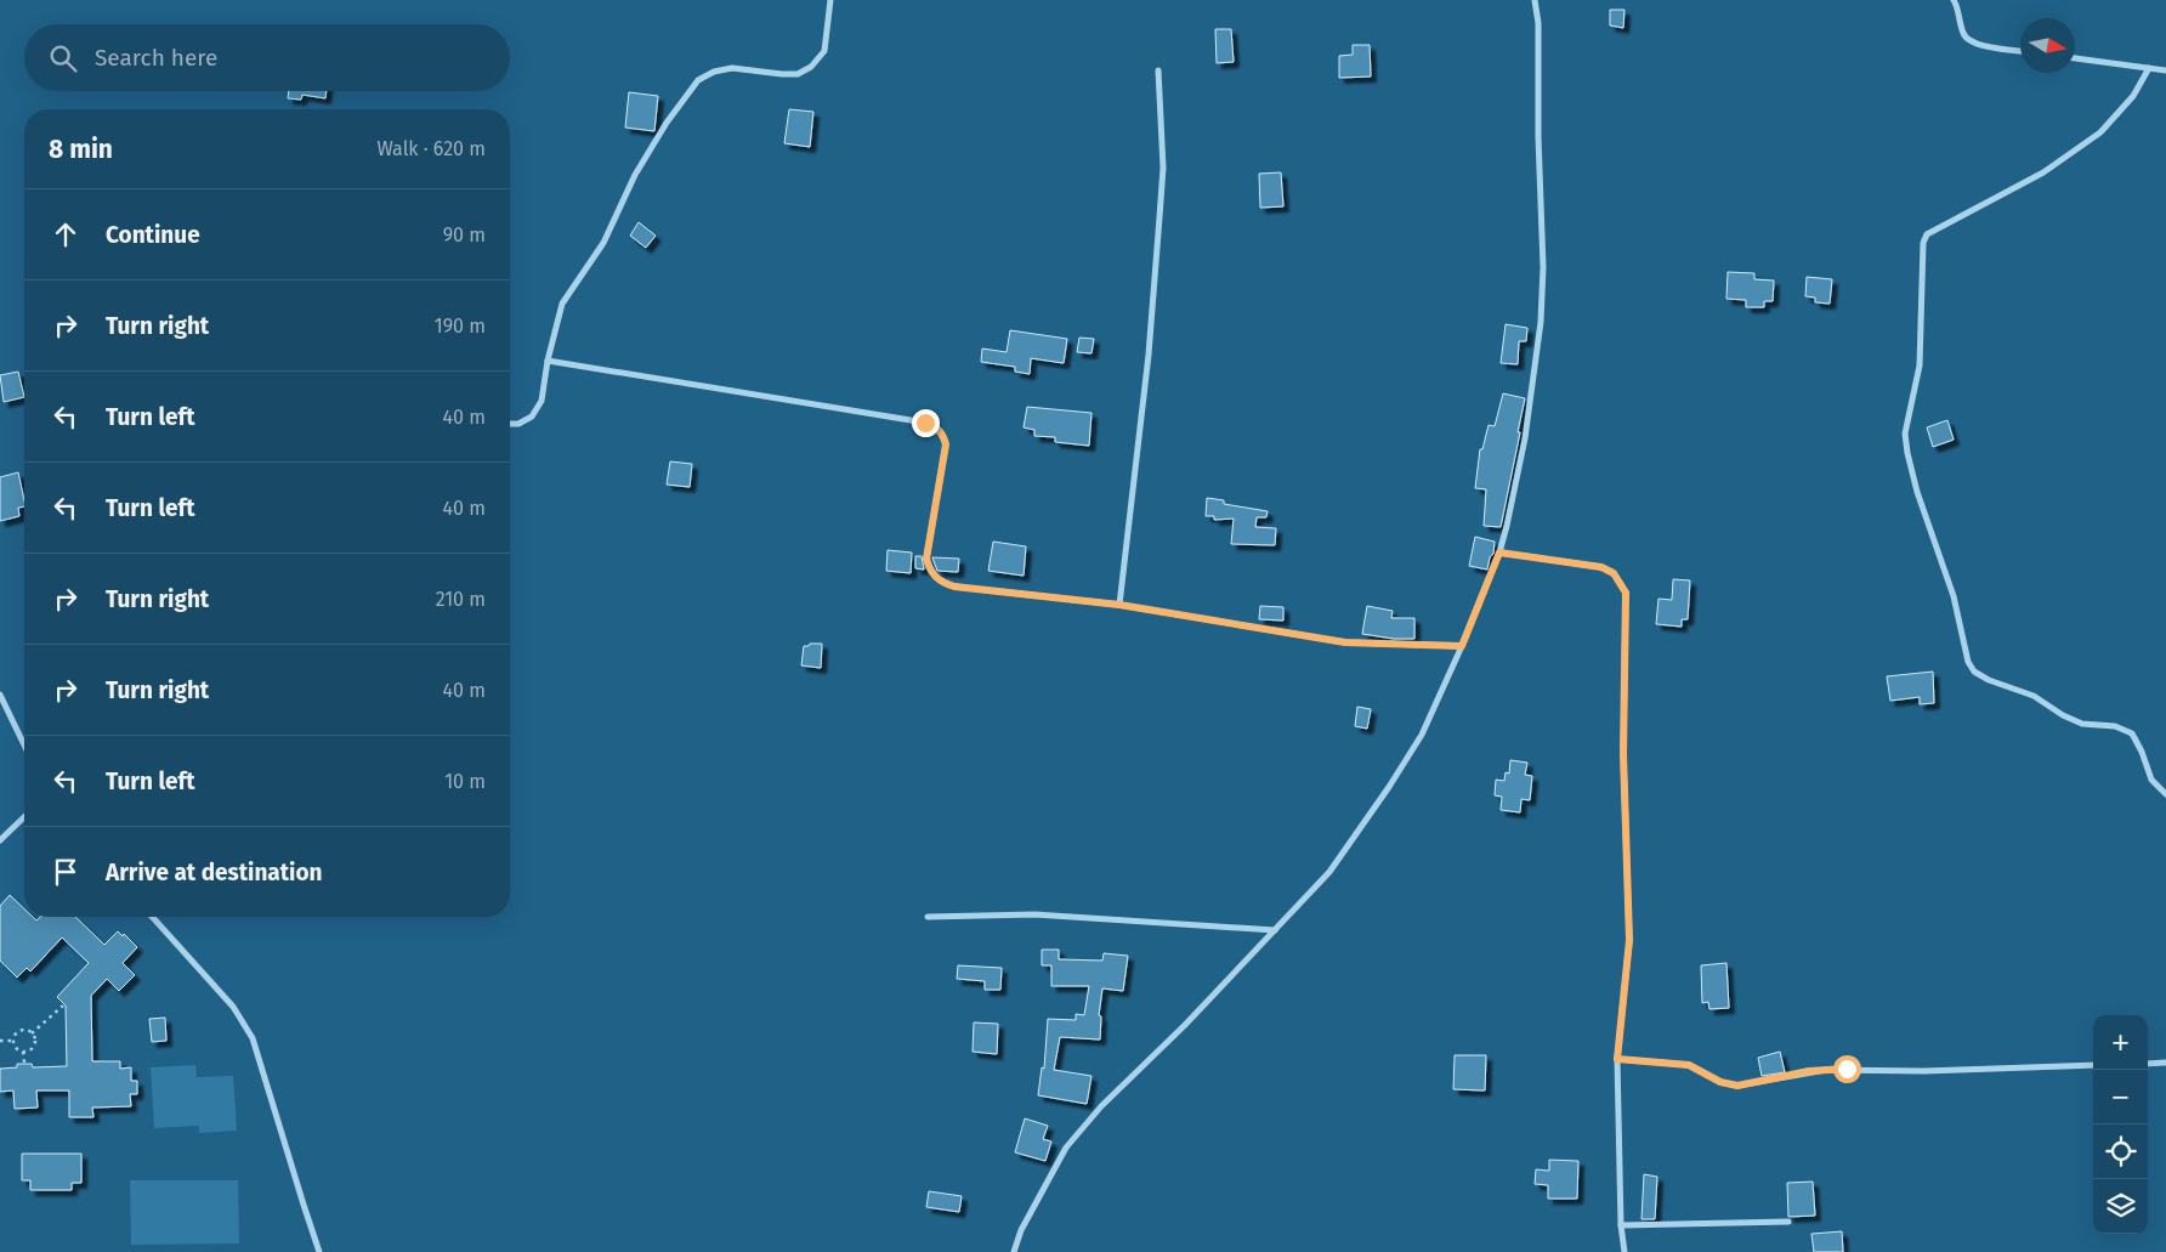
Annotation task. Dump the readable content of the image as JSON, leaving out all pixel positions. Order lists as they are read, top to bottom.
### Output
{
  "north": "right",
  "page": {
    "search": "Search here",
    "heading": ["8 min", "Walk · 620 m"],
    "list": [
      ["Continue", "90 m"],
      ["Turn right", "190 m"],
      ["Turn left", "40 m"],
      ["Turn left", "40 m"],
      ["Turn right", "210 m"],
      ["Turn right", "40 m"],
      ["Turn left", "10 m"],
      "Arrive at destination"
    ],
    "map_buttons": ["+", "−"]
  }
}
